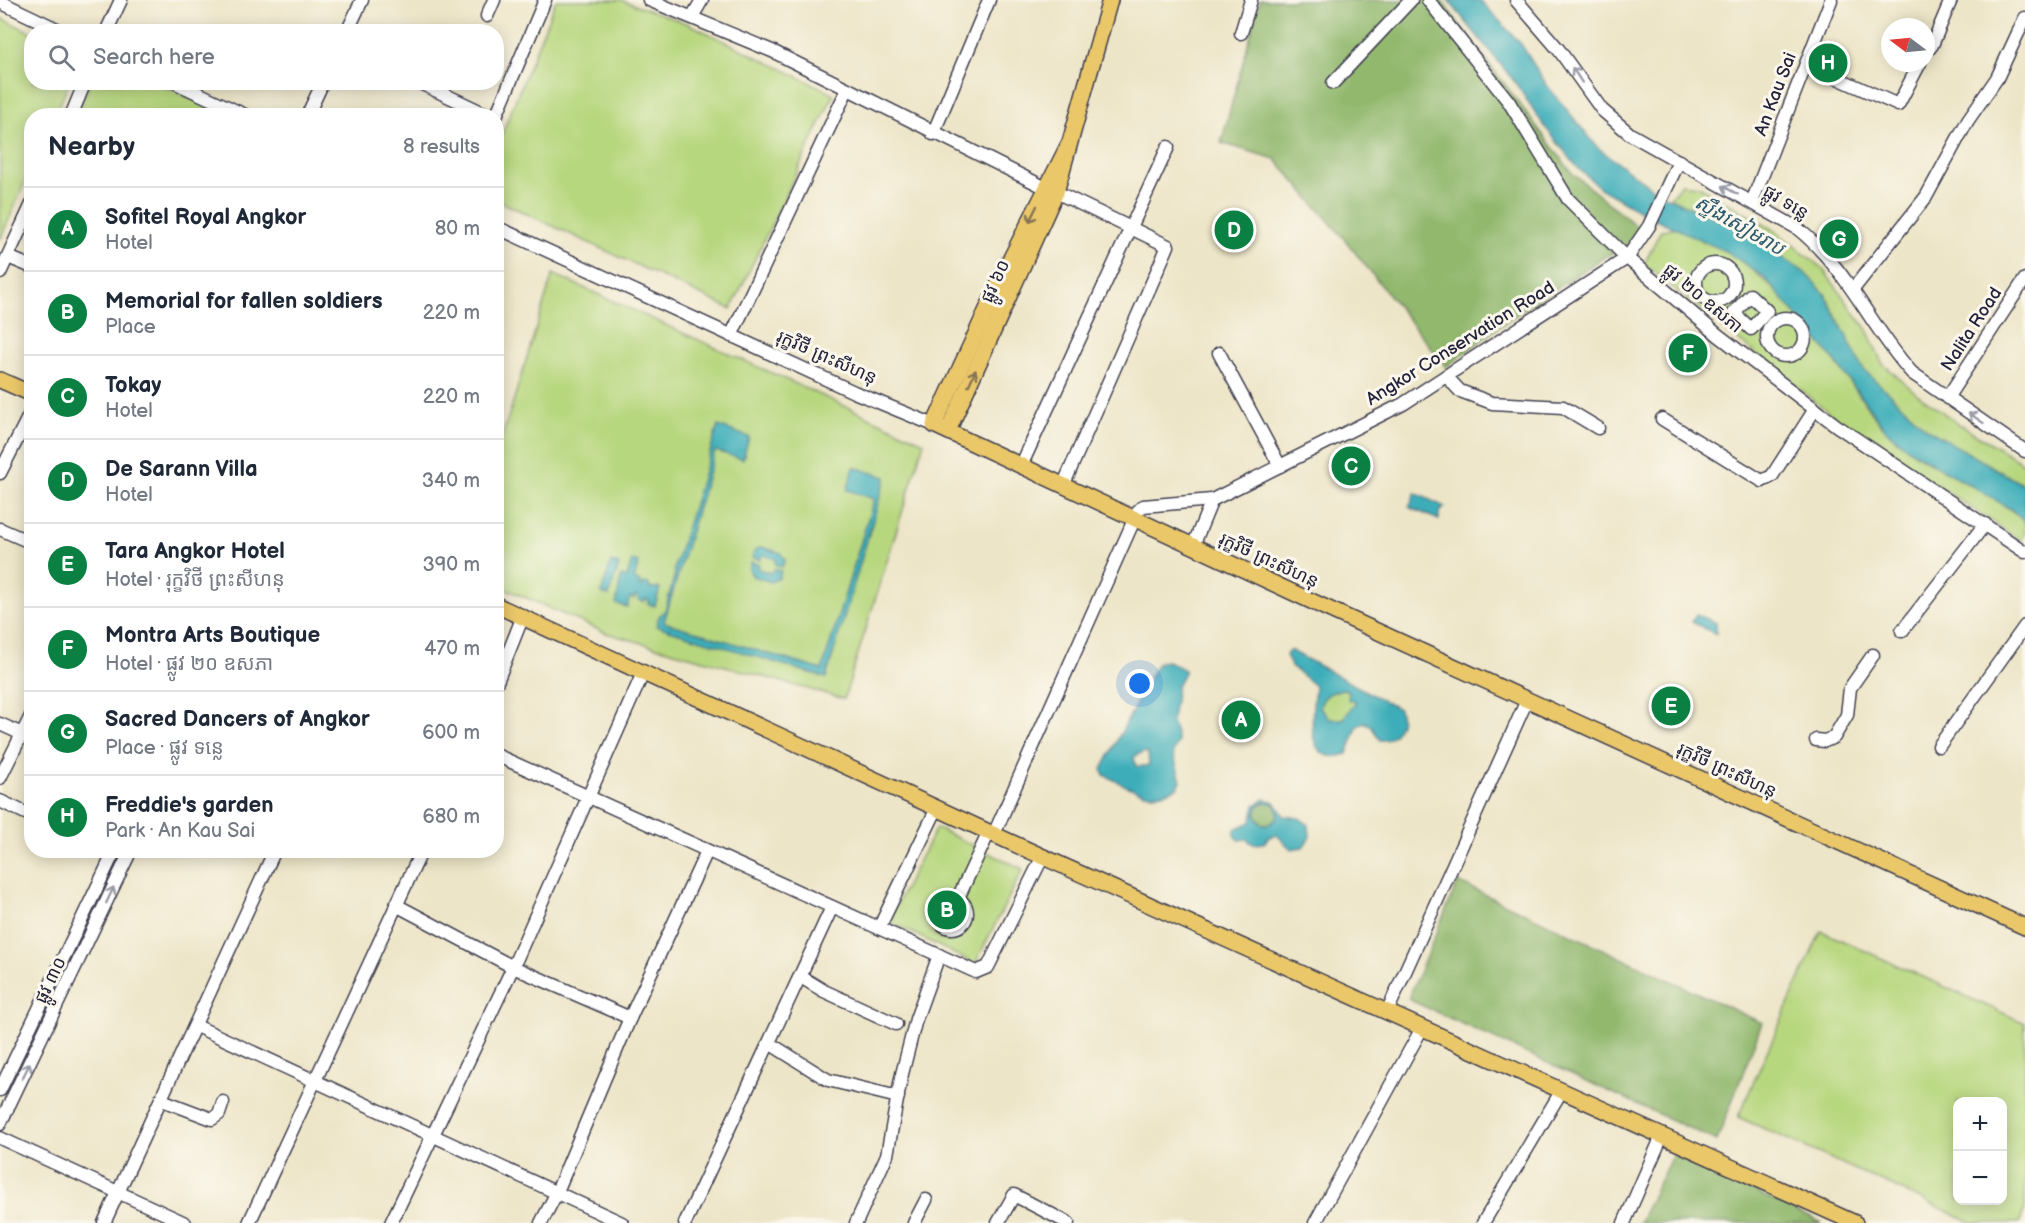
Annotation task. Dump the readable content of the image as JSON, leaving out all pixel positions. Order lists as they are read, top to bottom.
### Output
{
  "streets": {
    "main road": ["ផ្លូវ ៦០", "រុក្ខវិថី ព្រះសីហនុ"],
    "street": [
      "An Kau Sai",
      "ផ្លូវ ទន្លេ",
      "ផ្លូវ ២០ ឧសភា",
      "Nalita Road",
      "Angkor Conservation Road",
      "ផ្លូវ ៣០"
    ]
  },
  "crossings": [
    ["An Kau Sai", "ផ្លូវ ទន្លេ"],
    ["ផ្លូវ ទន្លេ", "Nalita Road"],
    ["ផ្លូវ ៦០", "រុក្ខវិថី ព្រះសីហនុ"],
    ["ផ្លូវ ២០ ឧសភា", "Angkor Conservation Road"]
  ],
  "one_way": ["ផ្លូវ ទន្លេ"],
  "water": ["ស្ទឹងសៀមរាប"],
  "north": "left",
  "page": {
    "search": "Search here",
    "pins": [
      "H",
      "D",
      "G",
      "F",
      "C",
      "E",
      "A",
      "B"
    ],
    "heading": ["Nearby", "8 results"],
    "list": [
      {
        "mark": "A",
        "name": "Sofitel Royal Angkor",
        "note": "Hotel",
        "value": "80 m"
      },
      {
        "mark": "B",
        "name": "Memorial for fallen soldiers",
        "note": "Place",
        "value": "220 m"
      },
      {
        "mark": "C",
        "name": "Tokay",
        "note": "Hotel",
        "value": "220 m"
      },
      {
        "mark": "D",
        "name": "De Sarann Villa",
        "note": "Hotel",
        "value": "340 m"
      },
      {
        "mark": "E",
        "name": "Tara Angkor Hotel",
        "note": "Hotel · រុក្ខវិថី ព្រះសីហនុ",
        "value": "390 m"
      },
      {
        "mark": "F",
        "name": "Montra Arts Boutique",
        "note": "Hotel · ផ្លូវ ២០ ឧសភា",
        "value": "470 m"
      },
      {
        "mark": "G",
        "name": "Sacred Dancers of Angkor",
        "note": "Place · ផ្លូវ ទន្លេ",
        "value": "600 m"
      },
      {
        "mark": "H",
        "name": "Freddie's garden",
        "note": "Park · An Kau Sai",
        "value": "680 m"
      }
    ],
    "map_buttons": ["+", "−"]
  }
}
